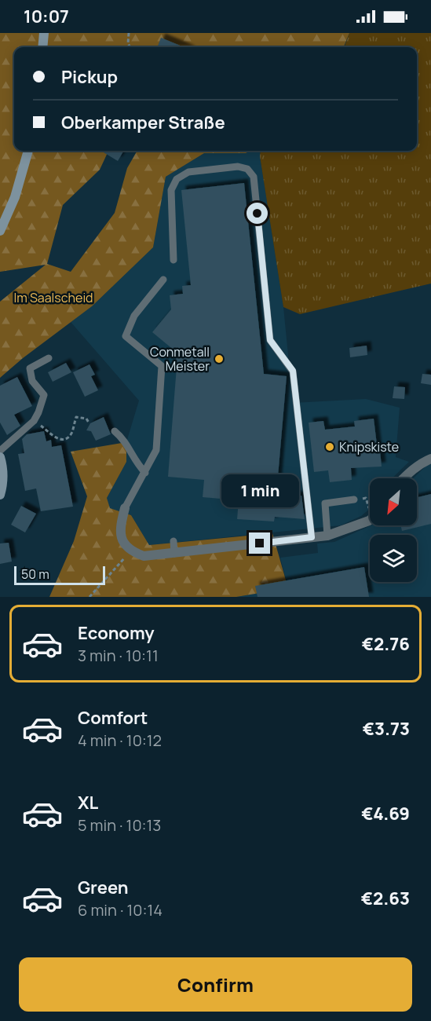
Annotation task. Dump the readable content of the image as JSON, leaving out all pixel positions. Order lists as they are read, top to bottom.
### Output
{
  "parks": ["Im Saalscheid"],
  "places": ["Conmetall Meister", "Knipskiste"],
  "scale_bar": "50 m",
  "north": "bottom left",
  "page": {
    "status": "10:07",
    "banner": ["Pickup", "Oberkamper Straße"],
    "bubble": "1 min",
    "scale": "50 m",
    "list": [
      {
        "name": "Economy",
        "note": "3 min · 10:11",
        "value": "€2.76"
      },
      {
        "name": "Comfort",
        "note": "4 min · 10:12",
        "value": "€3.73"
      },
      {
        "name": "XL",
        "note": "5 min · 10:13",
        "value": "€4.69"
      },
      {
        "name": "Green",
        "note": "6 min · 10:14",
        "value": "€2.63"
      }
    ],
    "buttons": "Confirm"
  }
}
